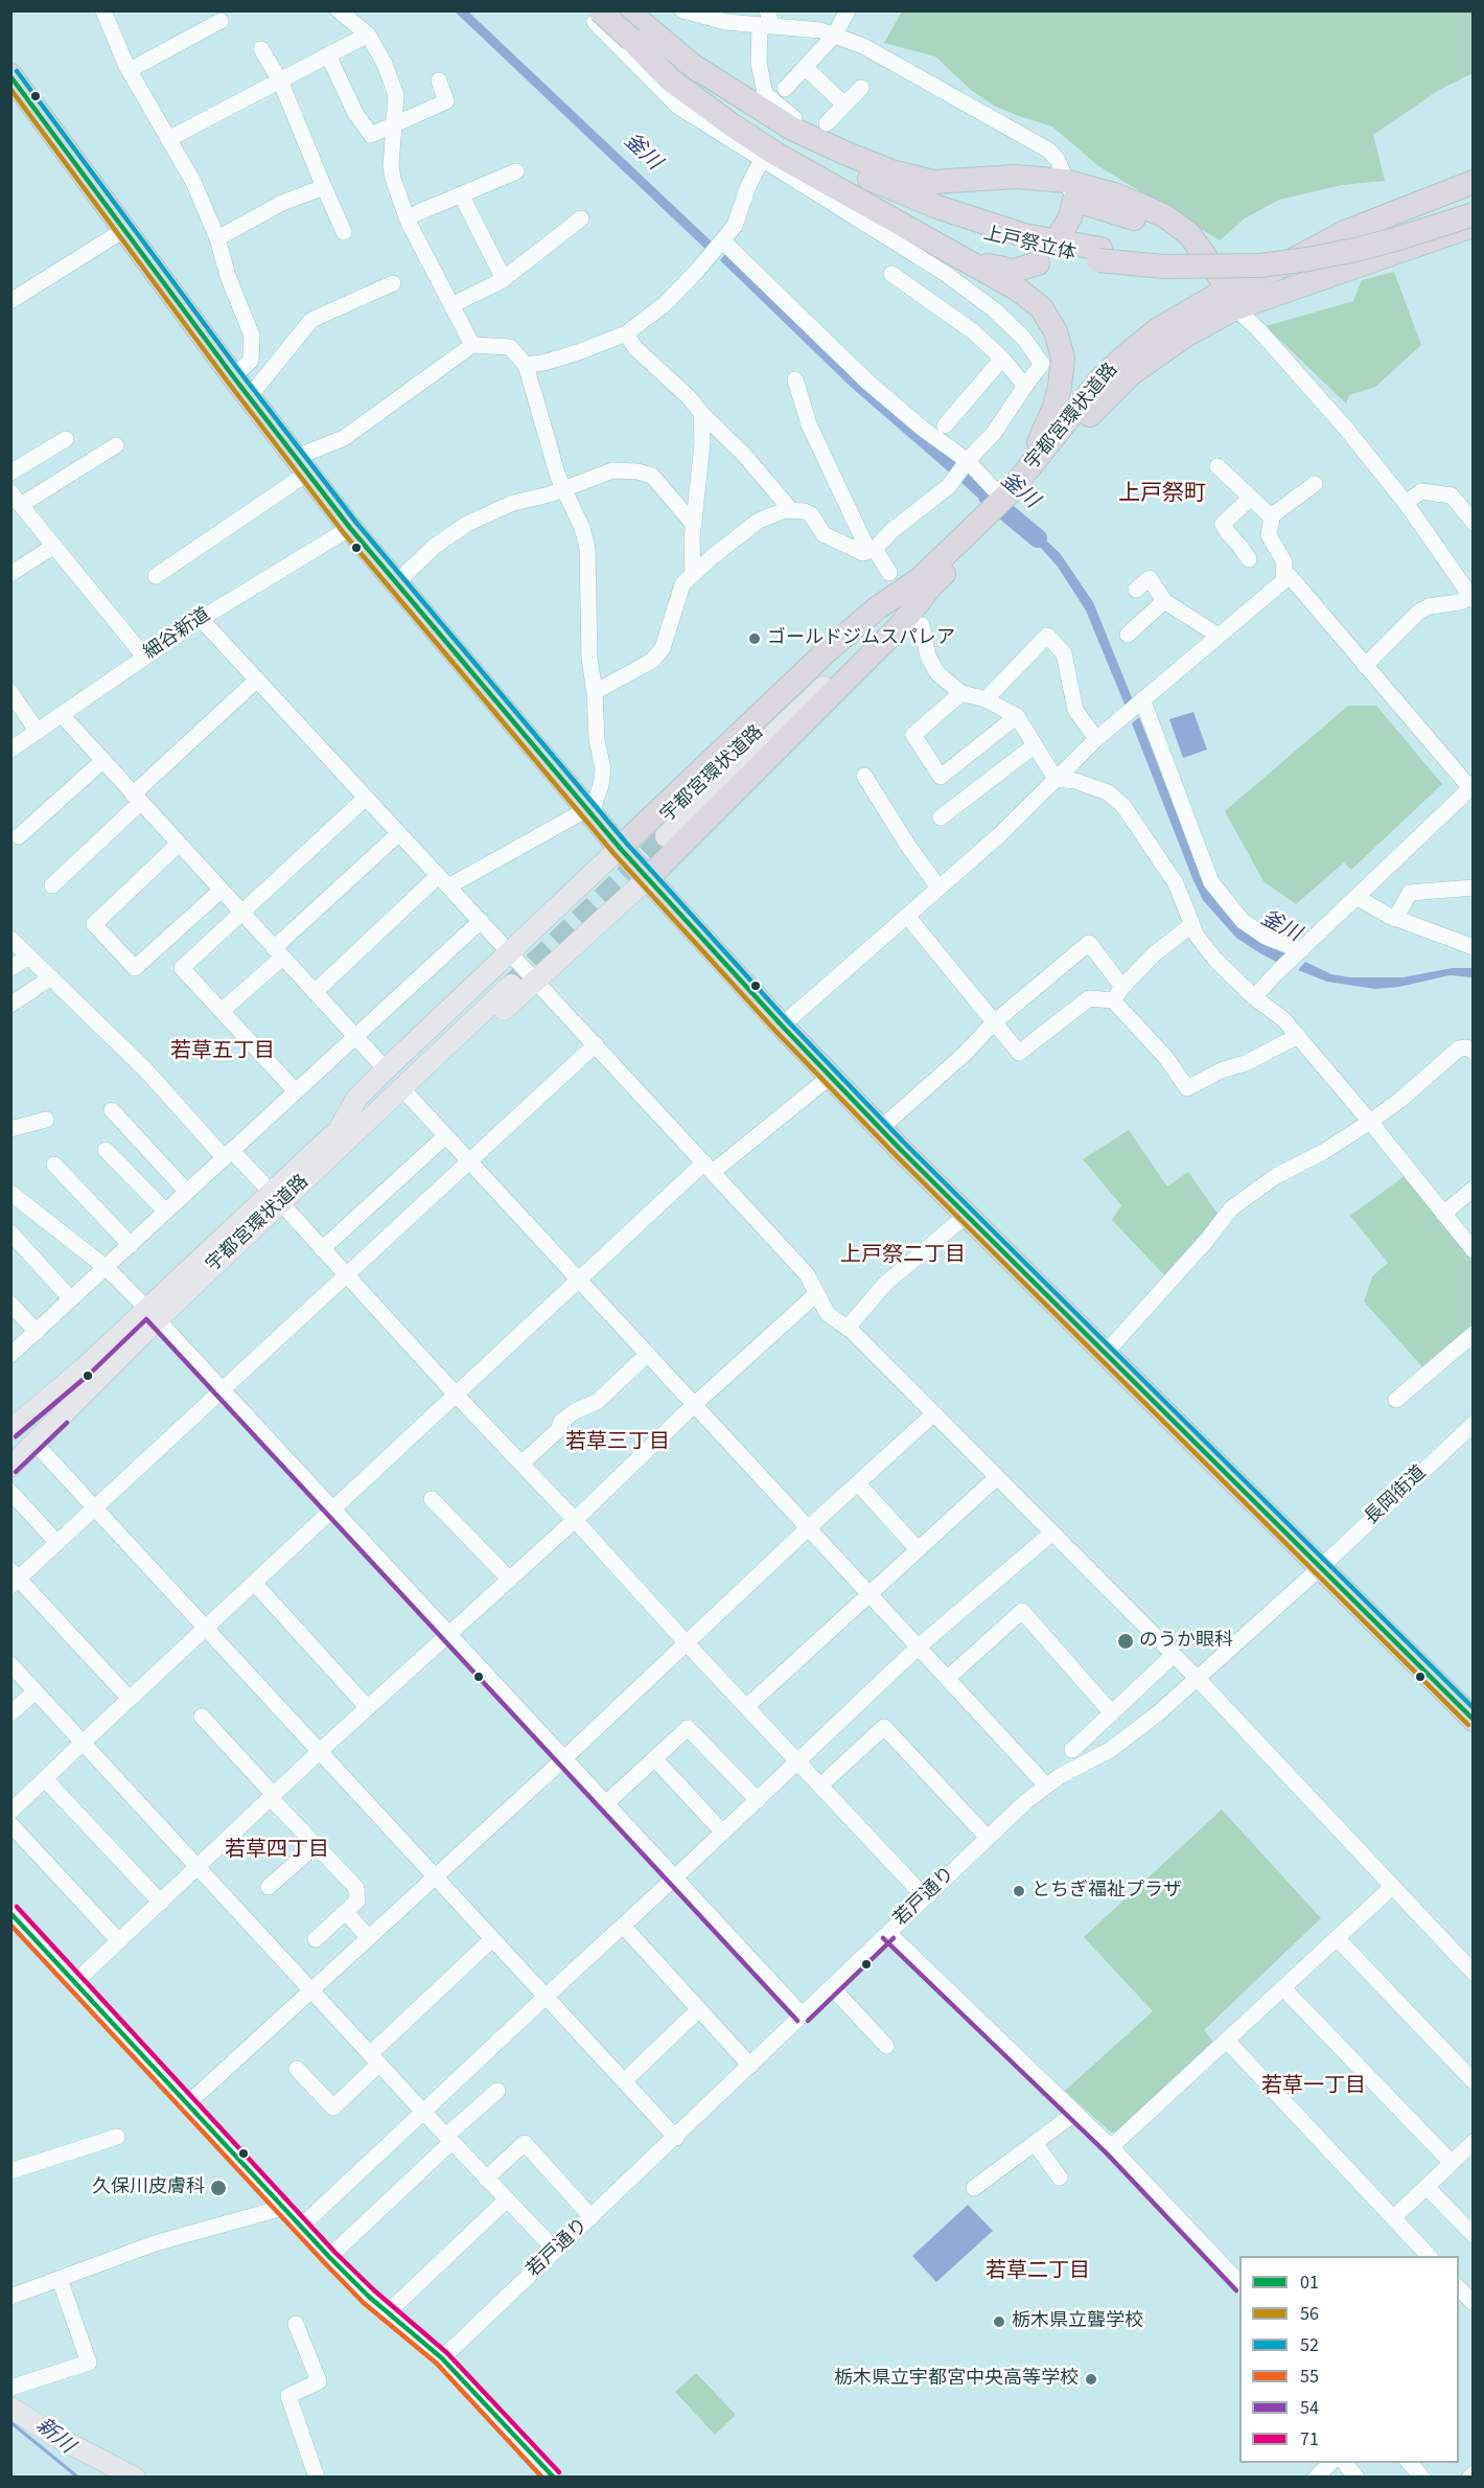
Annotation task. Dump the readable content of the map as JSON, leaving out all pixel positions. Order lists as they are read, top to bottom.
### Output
{
  "streets": {
    "highway": ["上戸祭立体", "宇都宮環状道路"],
    "street": ["細谷新道", "長岡街道", "若戸通り"]
  },
  "crossings": [
    ["長岡街道", "若戸通り"]
  ],
  "districts": [
    "上戸祭町",
    "若草五丁目",
    "上戸祭二丁目",
    "若草三丁目",
    "若草四丁目",
    "若草一丁目",
    "若草二丁目"
  ],
  "water": ["釜川", "新川"],
  "places": [
    "ゴールドジムスパレア",
    "のうか眼科",
    "とちぎ福祉プラザ",
    "久保川皮膚科",
    "栃木県立聾学校",
    "栃木県立宇都宮中央高等学校"
  ],
  "lines": [
    "transit line 52",
    "transit line 01",
    "transit line 56",
    "transit line 54",
    "transit line 71",
    "transit line 55"
  ],
  "legend": [
    "01",
    "56",
    "52",
    "55",
    "54",
    "71"
  ]
}
